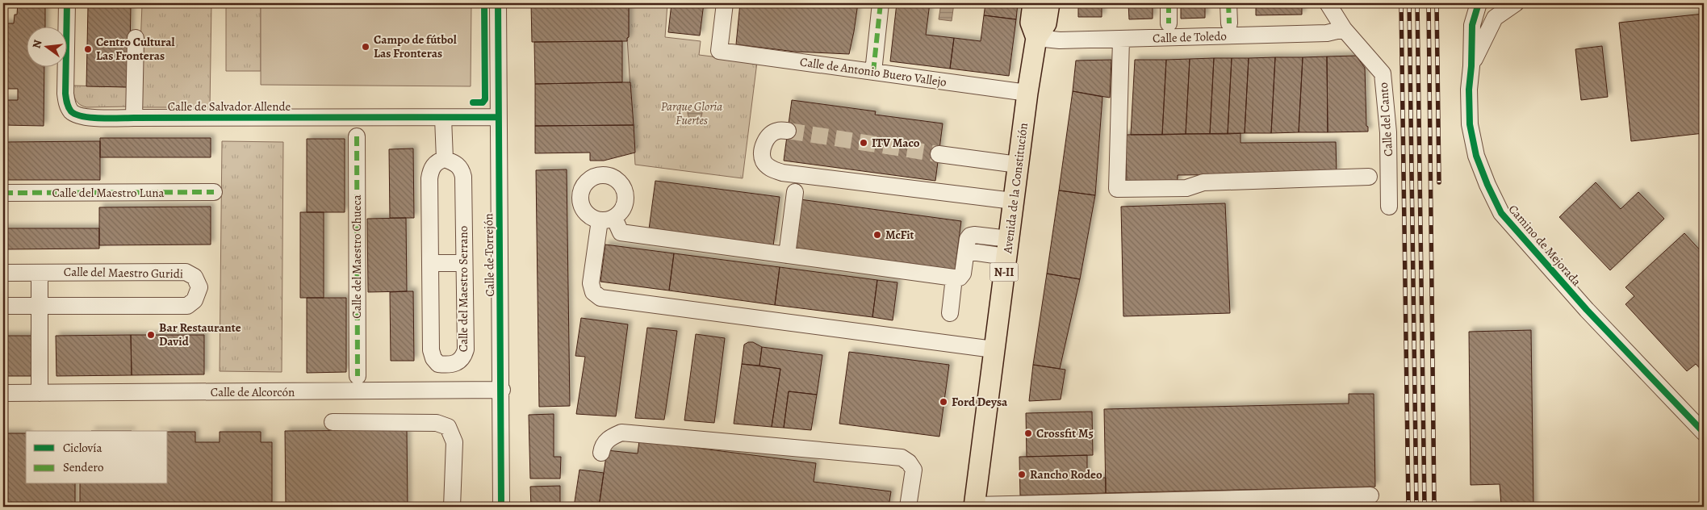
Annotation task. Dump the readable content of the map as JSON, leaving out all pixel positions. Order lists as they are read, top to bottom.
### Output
{
  "streets": {
    "main road": ["Avenida de la Constitución", "N-II"],
    "street": [
      "Calle de Toledo",
      "Calle de Antonio Buero Vallejo",
      "Calle de Salvador Allende",
      "Calle del Canto",
      "Calle del Maestro Luna",
      "Camino de Mejorada",
      "Calle de Torrejón",
      "Calle del Maestro Chueca",
      "Calle del Maestro Guridi",
      "Calle del Maestro Serrano",
      "Calle de Alcorcón"
    ]
  },
  "crossings": [
    ["Calle de Toledo", "Calle del Canto"],
    ["Calle de Toledo", "Avenida de la Constitución"],
    ["Calle de Antonio Buero Vallejo", "Avenida de la Constitución"],
    ["Calle de Salvador Allende", "Calle de Torrejón"],
    ["Calle de Torrejón", "Calle de Alcorcón"]
  ],
  "parks": ["Parque Gloria Fuertes"],
  "places": [
    "Campo de fútbol Las Fronteras",
    "Centro Cultural Las Fronteras",
    "ITV Maco",
    "McFit",
    "Bar Restaurante David",
    "Ford Deysa",
    "Crossfit M5",
    "Rancho Rodeo"
  ],
  "legend": ["Ciclovía", "Sendero"],
  "north": "left"
}
